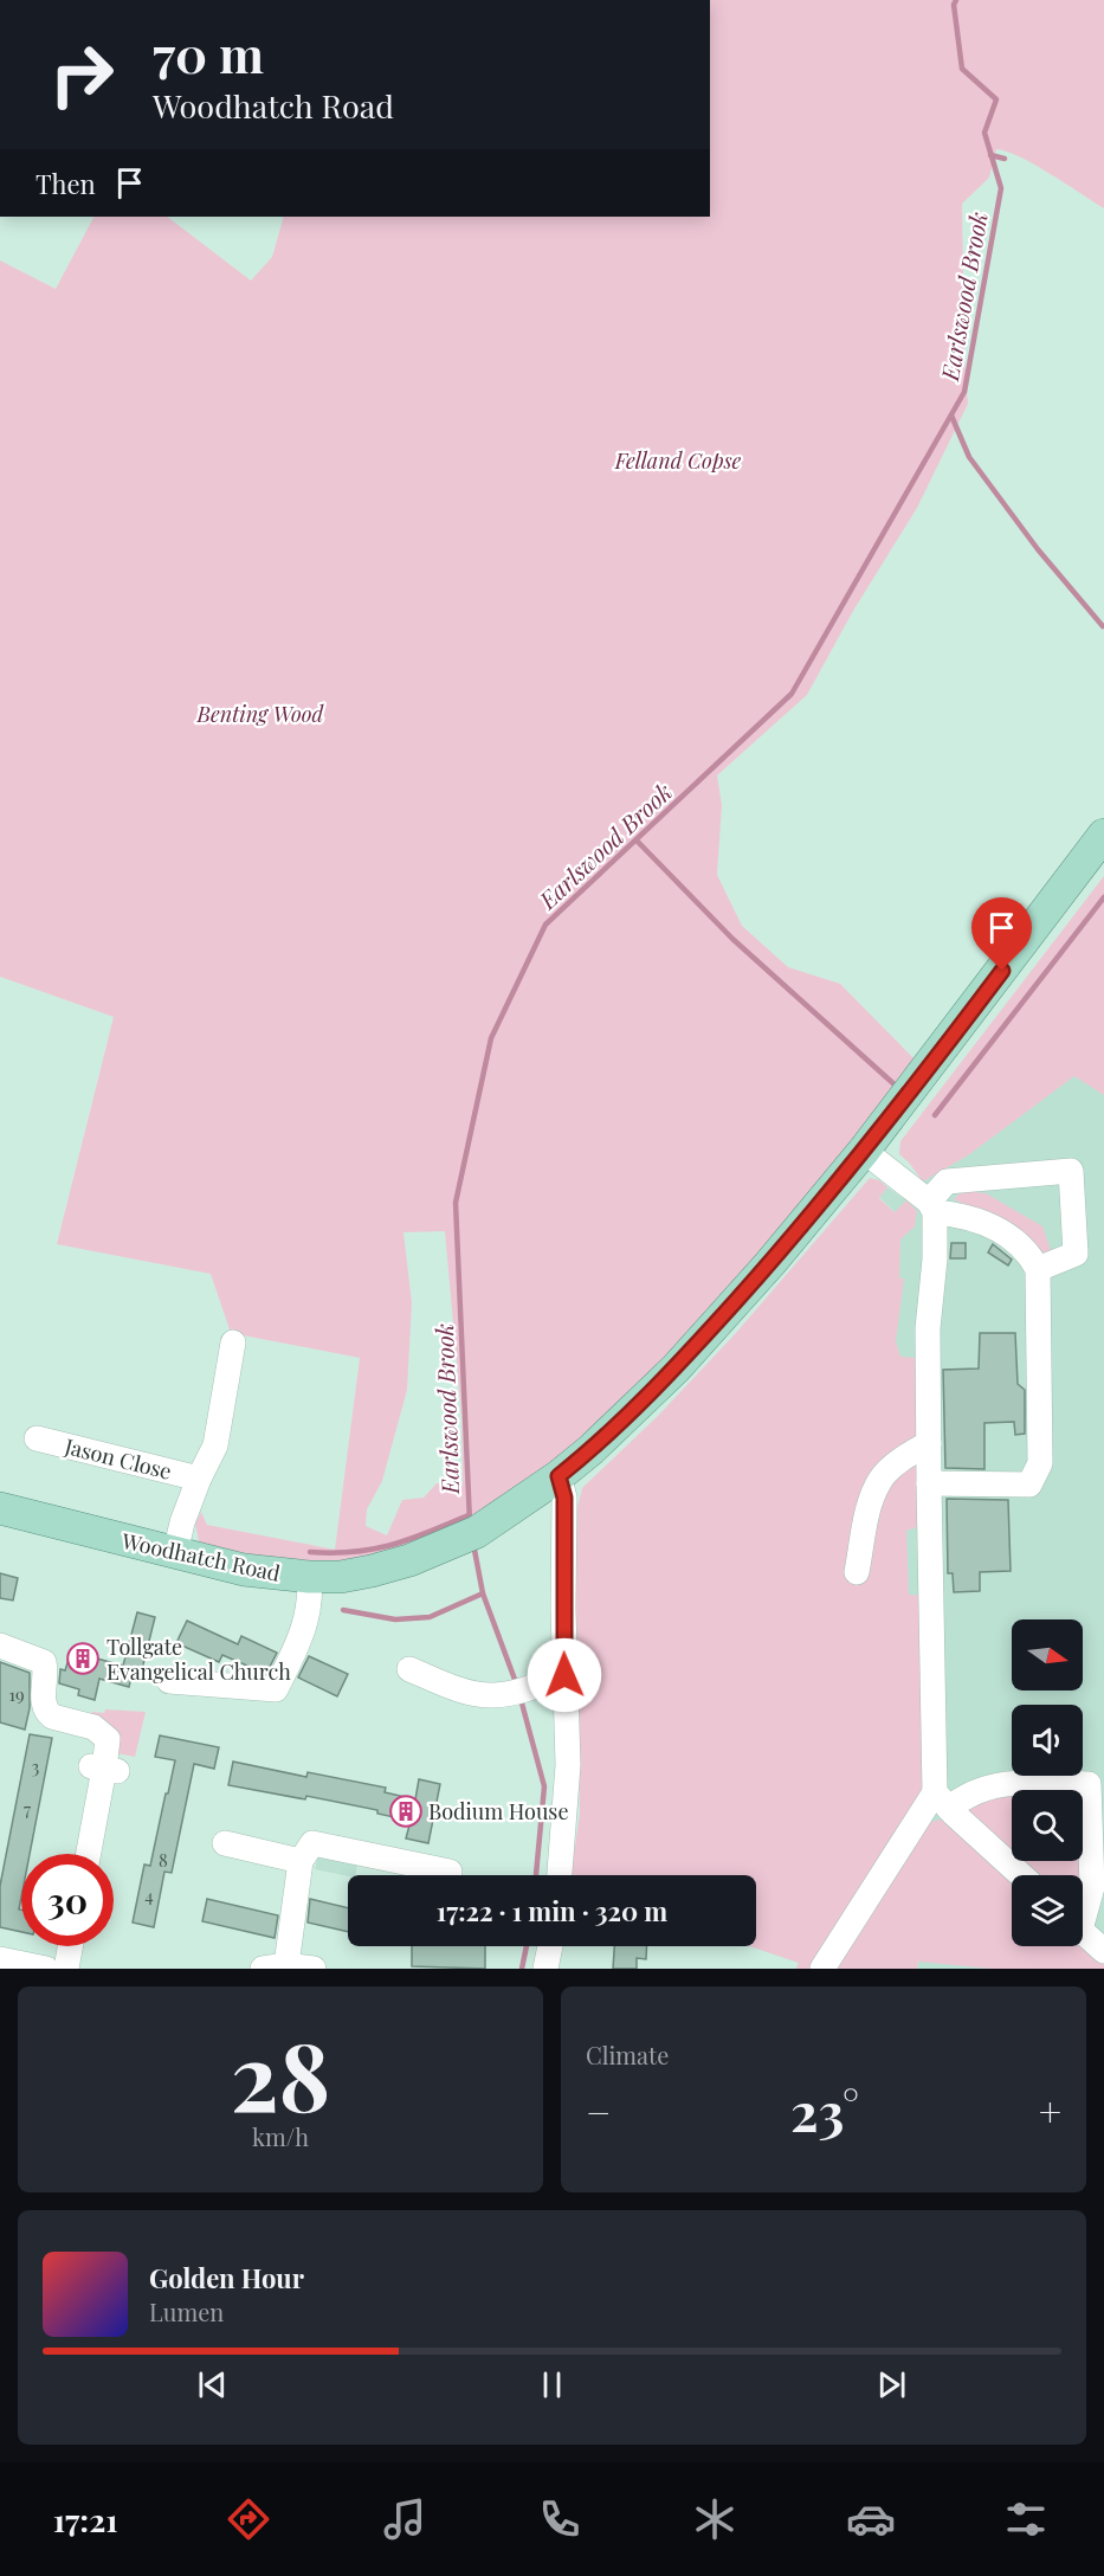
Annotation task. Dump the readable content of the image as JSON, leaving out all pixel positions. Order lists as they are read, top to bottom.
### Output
{
  "streets": {
    "main road": ["Woodhatch Road"],
    "street": ["Jason Close"]
  },
  "crossings": [
    ["Jason Close", "Woodhatch Road"]
  ],
  "water": ["Earlswood Brook"],
  "parks": ["Felland Copse", "Benting Wood"],
  "places": {
    "building": ["Tollgate Evangelical Church", "Bodium House"]
  },
  "house_numbers": [
    "19",
    "3",
    "7",
    "8",
    "4"
  ],
  "north": "right",
  "page": {
    "turn": ["70 m", "Woodhatch Road"],
    "then": "Then",
    "limit": "30",
    "trip": "17:22 · 1 min · 320 m",
    "tile": [
      ["28", "km/h"],
      "Climate"
    ],
    "heat": ["−", "23°", "+"],
    "song": ["Golden Hour", "Lumen"],
    "tabs": "17:21"
  }
}
